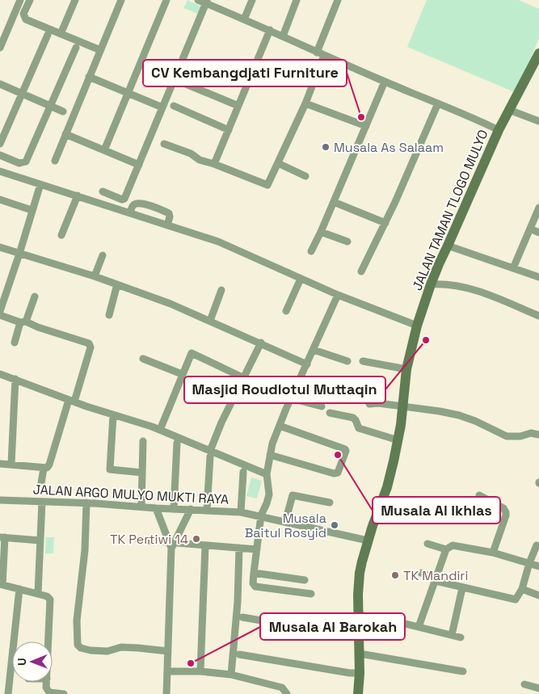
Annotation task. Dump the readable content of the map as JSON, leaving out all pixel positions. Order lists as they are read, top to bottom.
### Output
{
  "streets": {
    "street": ["JALAN TAMAN TLOGO MULYO", "JALAN ARGO MULYO MUKTI RAYA"]
  },
  "crossings": [
    ["JALAN TAMAN TLOGO MULYO", "JALAN ARGO MULYO MUKTI RAYA"]
  ],
  "places": [
    "CV Kembangdjati Furniture",
    "Musala As Salaam",
    "Masjid Roudlotul Muttaqin",
    "Musala Al Ikhlas",
    "Musala Baitul Rosyid",
    "TK Pertiwi 14",
    "TK Mandiri",
    "Musala Al Barokah"
  ],
  "north": "left"
}
